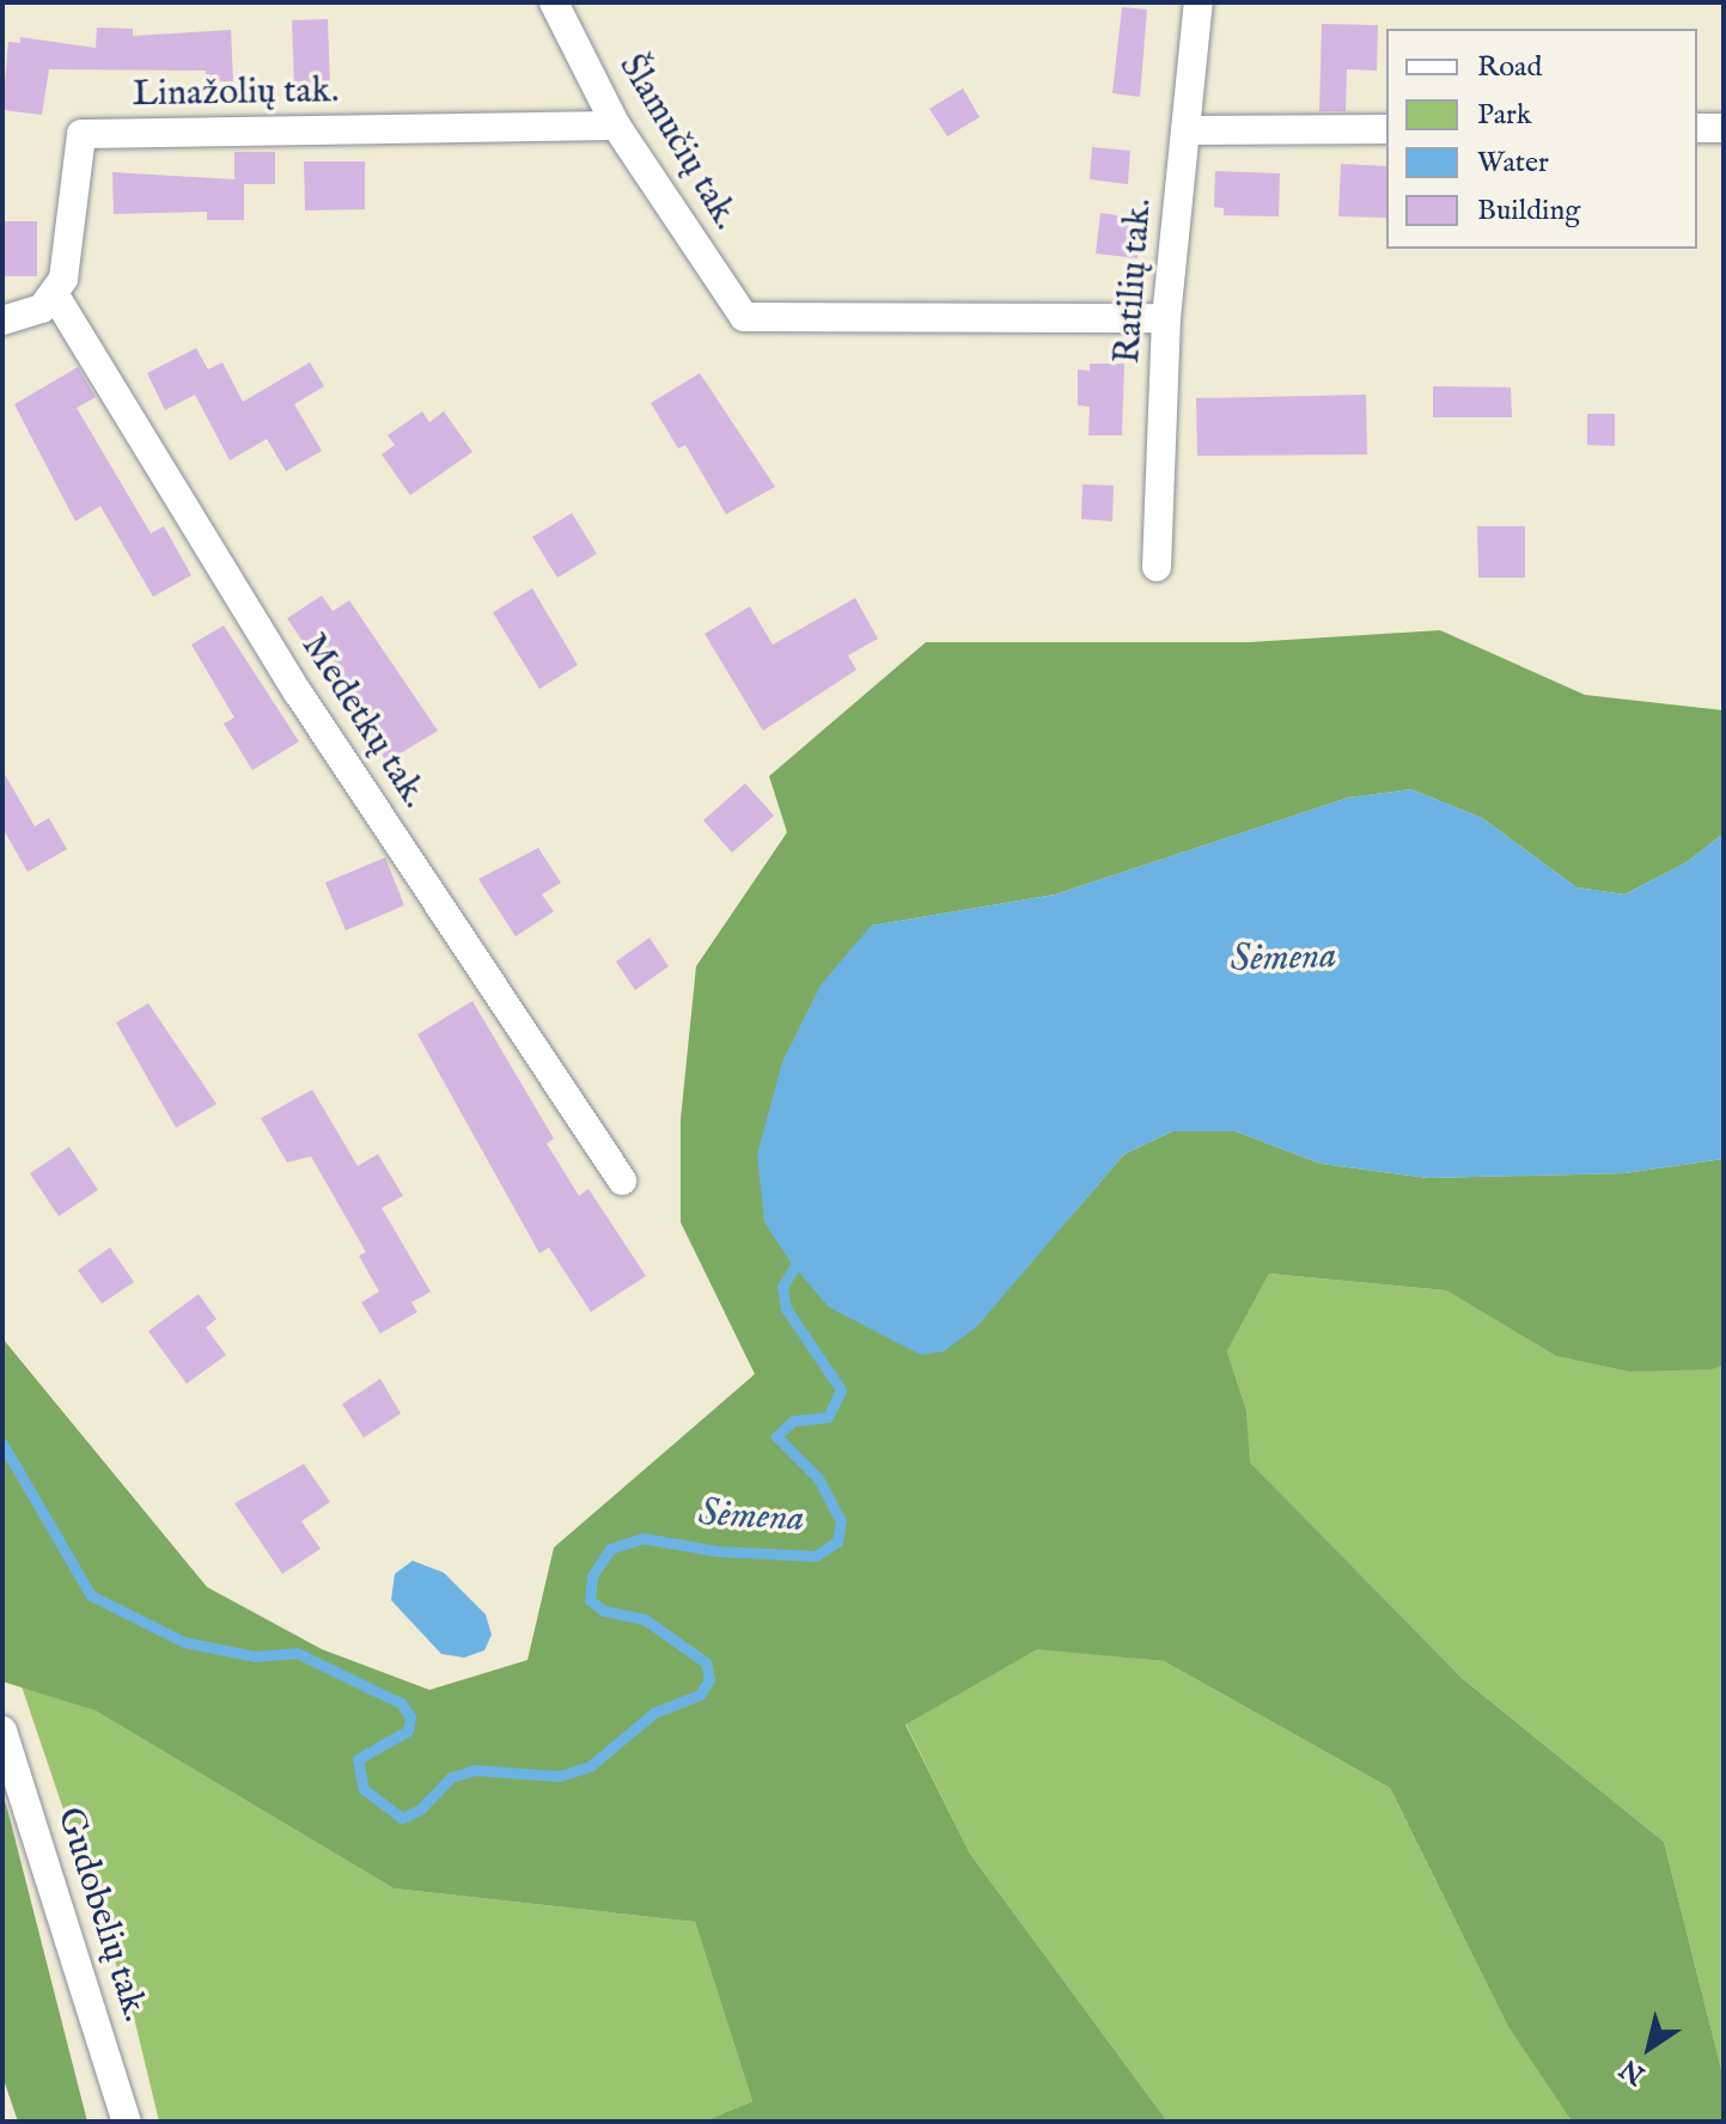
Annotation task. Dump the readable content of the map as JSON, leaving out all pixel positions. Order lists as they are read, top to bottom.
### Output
{
  "streets": {
    "street": [
      "Linažolių tak.",
      "Šlamučių tak.",
      "Ratilių tak.",
      "Medetkų tak.",
      "Gudobelių tak."
    ]
  },
  "crossings": [
    ["Linažolių tak.", "Šlamučių tak."],
    ["Linažolių tak.", "Medetkų tak."],
    ["Šlamučių tak.", "Ratilių tak."]
  ],
  "water": ["Sėmena"],
  "legend": [
    "Road",
    "Park",
    "Water",
    "Building"
  ],
  "north": "bottom left"
}
